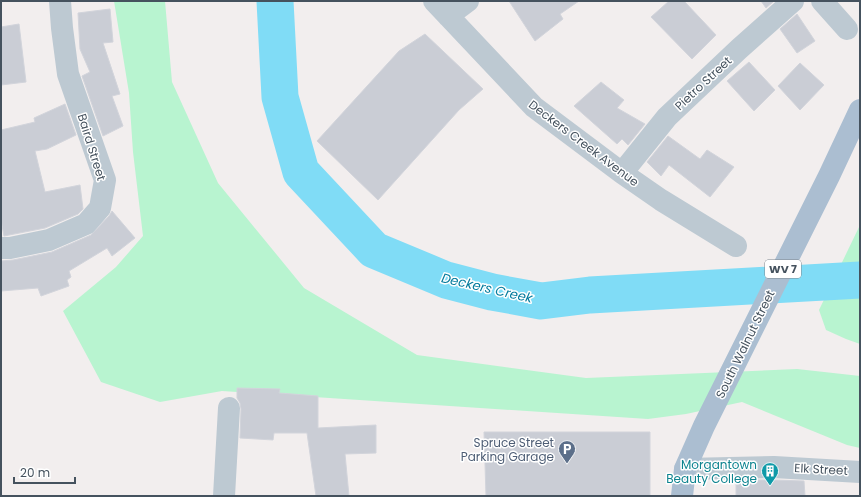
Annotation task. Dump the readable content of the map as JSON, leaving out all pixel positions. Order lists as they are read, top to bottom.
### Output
{
  "streets": {
    "main road": ["WV 7", "South Walnut Street"],
    "street": [
      "Pietro Street",
      "Deckers Creek Avenue",
      "Baird Street",
      "Elk Street"
    ]
  },
  "crossings": [
    ["Pietro Street", "Deckers Creek Avenue"],
    ["WV 7", "South Walnut Street"],
    ["WV 7", "Elk Street"],
    ["South Walnut Street", "Elk Street"]
  ],
  "water": ["Deckers Creek"],
  "places": {
    "parking": ["Spruce Street Parking Garage"],
    "building": ["Morgantown Beauty College"]
  },
  "scale_bar": "20 m"
}
